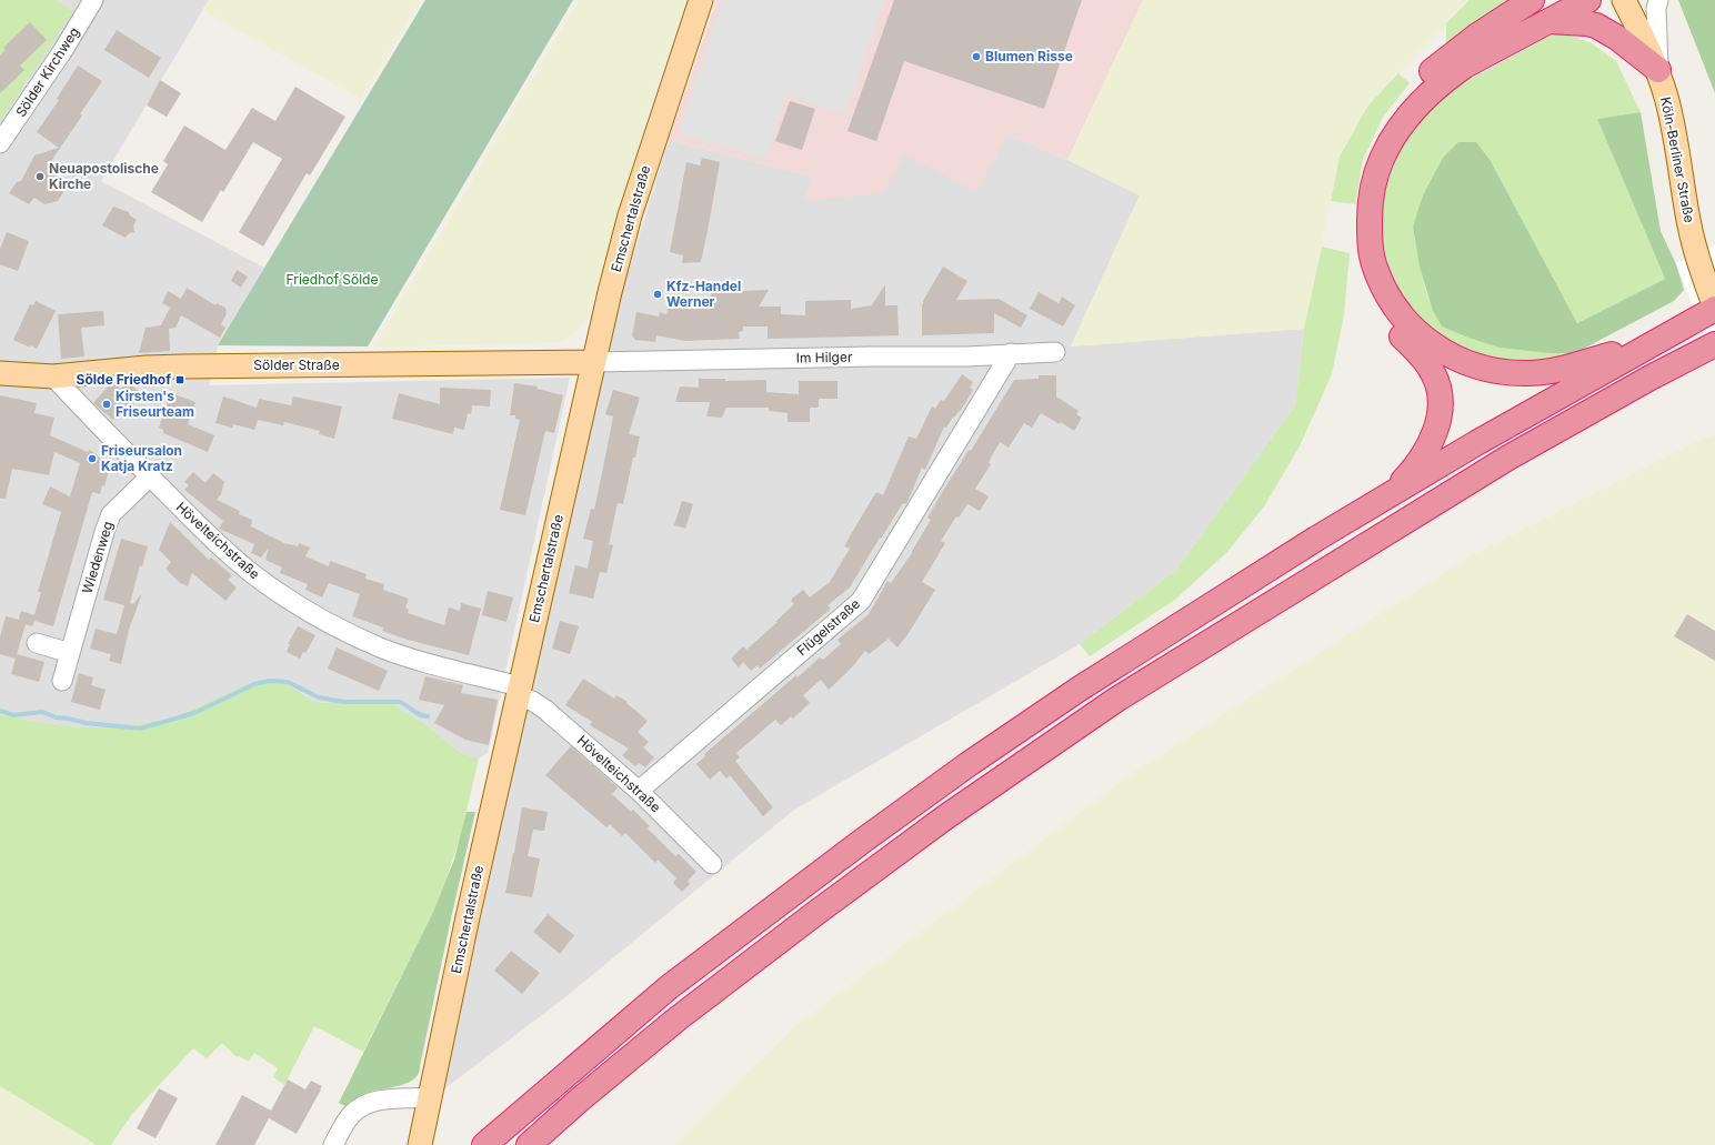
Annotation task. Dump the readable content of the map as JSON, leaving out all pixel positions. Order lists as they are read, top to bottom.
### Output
{
  "streets": {
    "main road": ["Köln-Berliner Straße", "Emschertalstraße", "Sölder Straße"],
    "street": [
      "Sölder Kirchweg",
      "Im Hilger",
      "Hövelteichstraße",
      "Wiedenweg",
      "Flügelstraße"
    ]
  },
  "crossings": [
    ["Emschertalstraße", "Im Hilger"],
    ["Emschertalstraße", "Sölder Straße"],
    ["Emschertalstraße", "Hövelteichstraße"],
    ["Im Hilger", "Sölder Straße"],
    ["Im Hilger", "Flügelstraße"],
    ["Sölder Straße", "Hövelteichstraße"],
    ["Hövelteichstraße", "Wiedenweg"],
    ["Hövelteichstraße", "Flügelstraße"]
  ],
  "parks": ["Friedhof Sölde"],
  "places": {
    "other": [
      "Blumen Risse",
      "Neuapostolische Kirche",
      "Kfz-Handel Werner",
      "Kirsten's Friseurteam",
      "Friseursalon Katja Kratz"
    ],
    "transit": ["Sölde Friedhof"]
  }
}
